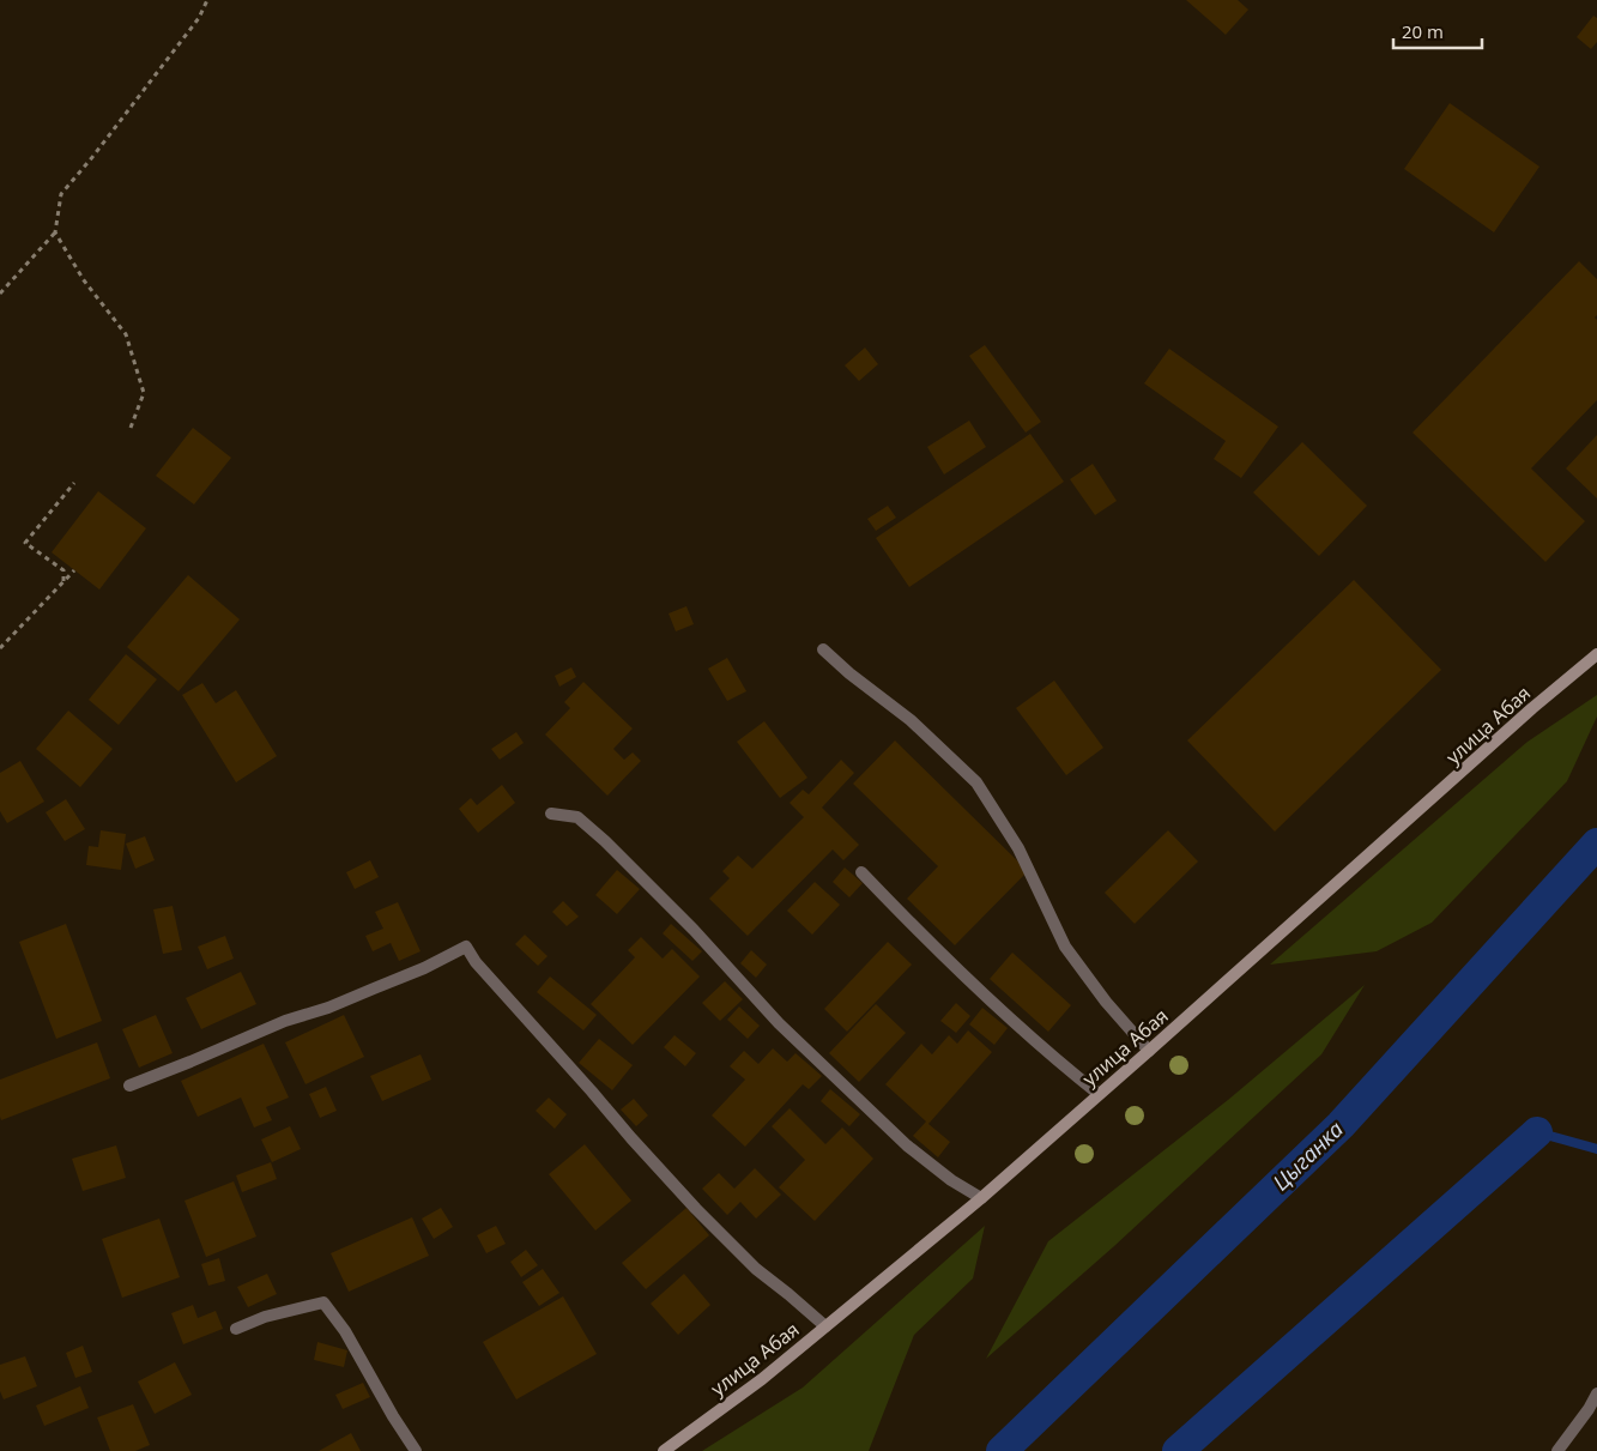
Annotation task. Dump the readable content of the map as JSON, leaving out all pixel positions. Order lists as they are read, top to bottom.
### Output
{
  "streets": {
    "street": ["улица Абая"]
  },
  "water": ["Цыганка"],
  "scale_bar": "20 m"
}
